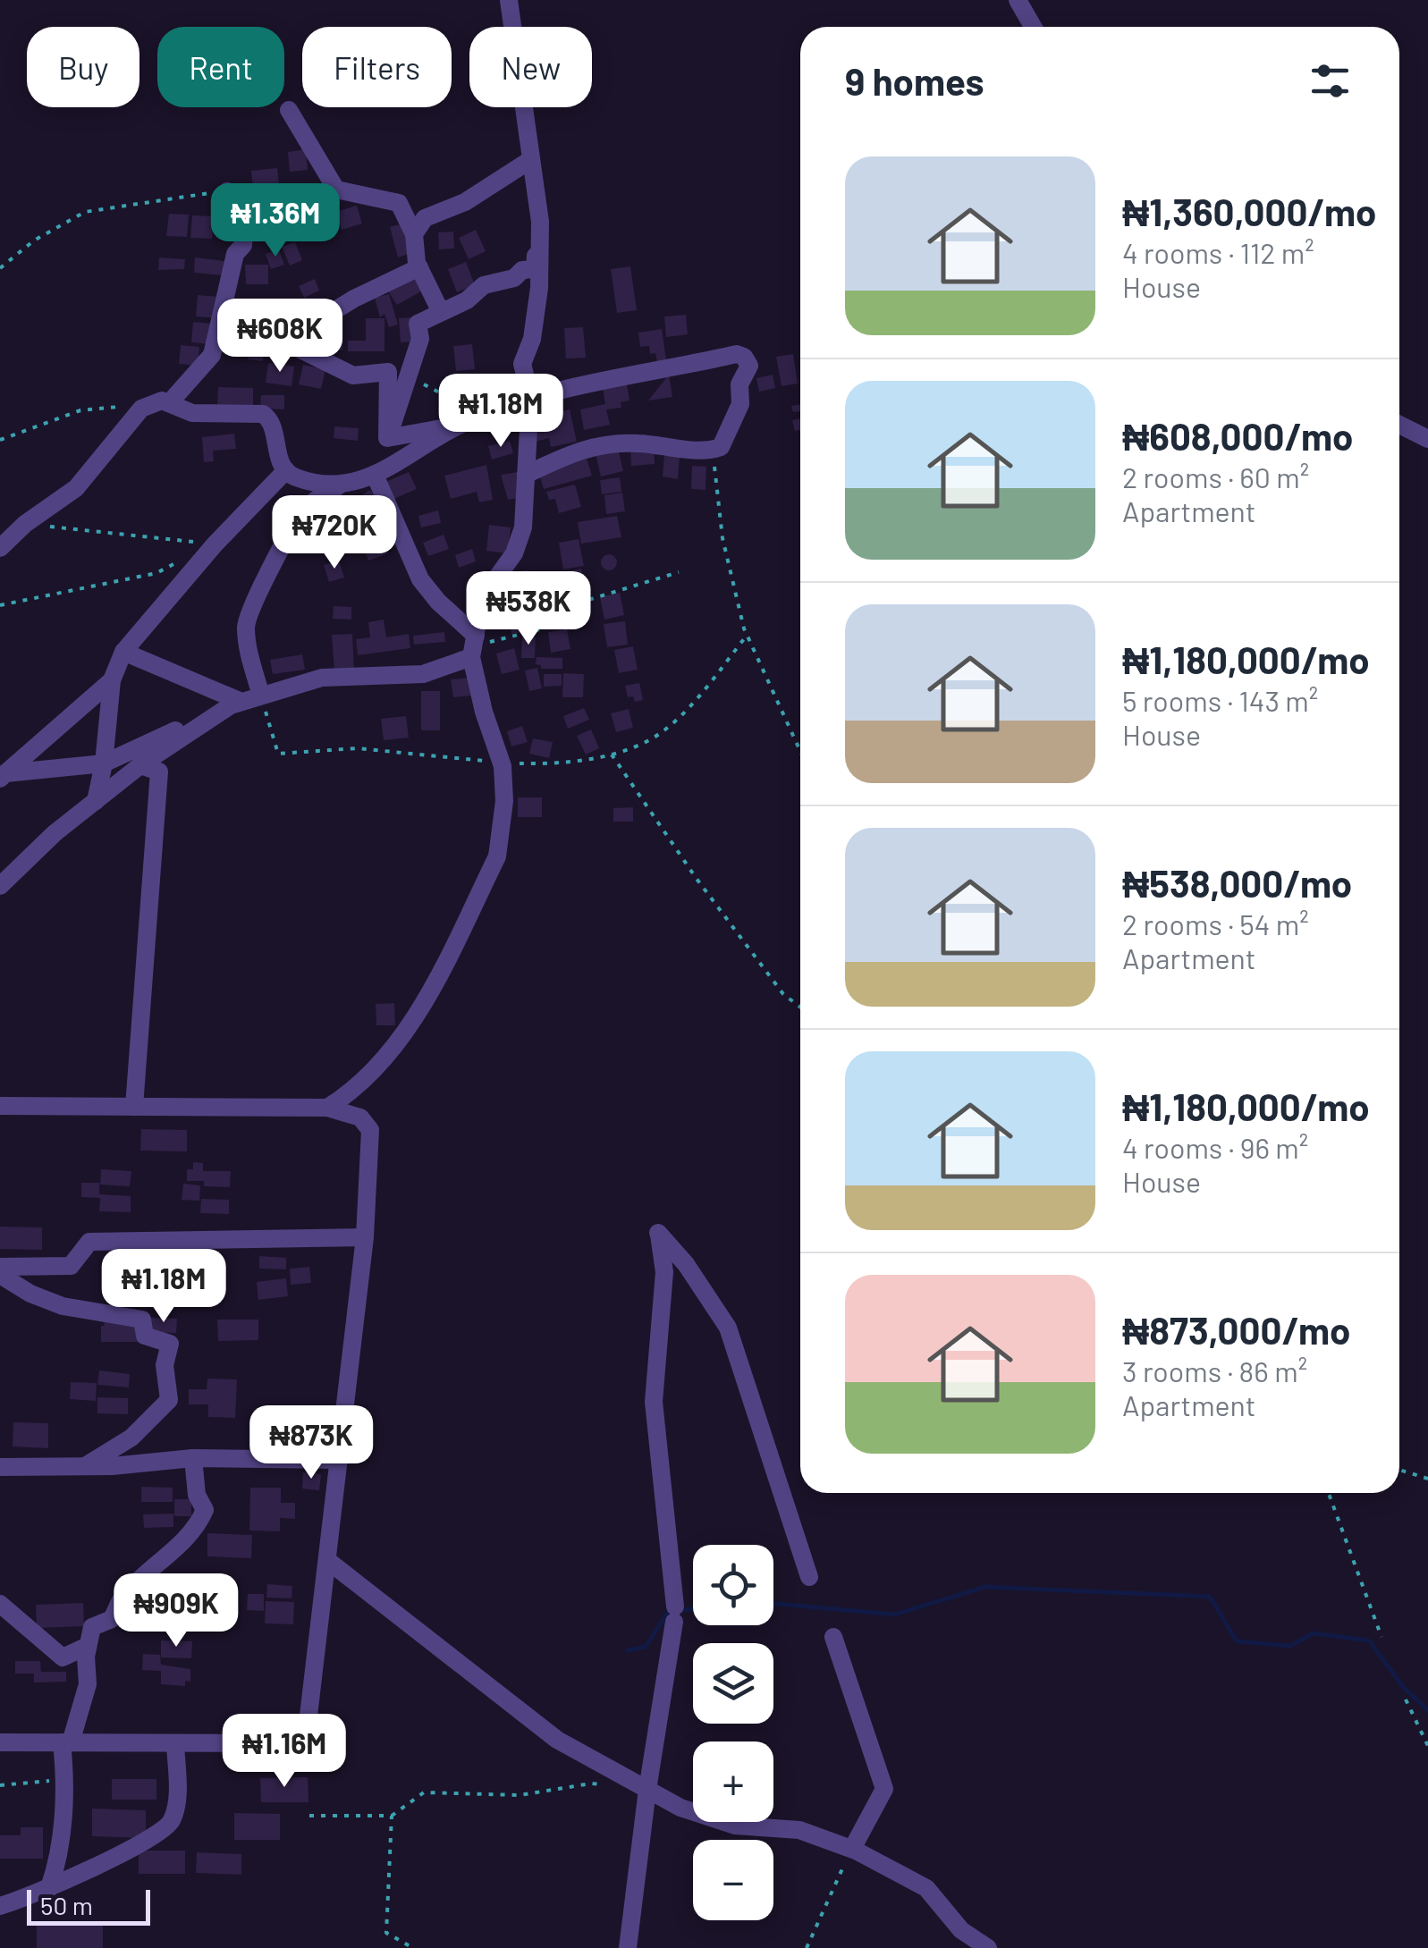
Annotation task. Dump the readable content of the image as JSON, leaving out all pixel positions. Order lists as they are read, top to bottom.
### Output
{
  "scale_bar": "50 m",
  "page": {
    "chip": [
      "Buy",
      "Rent",
      "Filters",
      "New"
    ],
    "heading": "9 homes",
    "list": [
      {
        "name": "₦1,360,000/mo",
        "note": "4 rooms · 112 m² · House"
      },
      {
        "name": "₦608,000/mo",
        "note": "2 rooms · 60 m² · Apartment"
      },
      {
        "name": "₦1,180,000/mo",
        "note": "5 rooms · 143 m² · House"
      },
      {
        "name": "₦538,000/mo",
        "note": "2 rooms · 54 m² · Apartment"
      },
      {
        "name": "₦1,180,000/mo",
        "note": "4 rooms · 96 m² · House"
      },
      {
        "name": "₦873,000/mo",
        "note": "3 rooms · 86 m² · Apartment"
      }
    ],
    "price": [
      "₦1.36M",
      "₦608K",
      "₦1.18M",
      "₦720K",
      "₦538K",
      "₦1.18M",
      "₦873K",
      "₦909K",
      "₦1.16M"
    ],
    "map_buttons": ["+", "−"],
    "scale": "50 m"
  }
}
